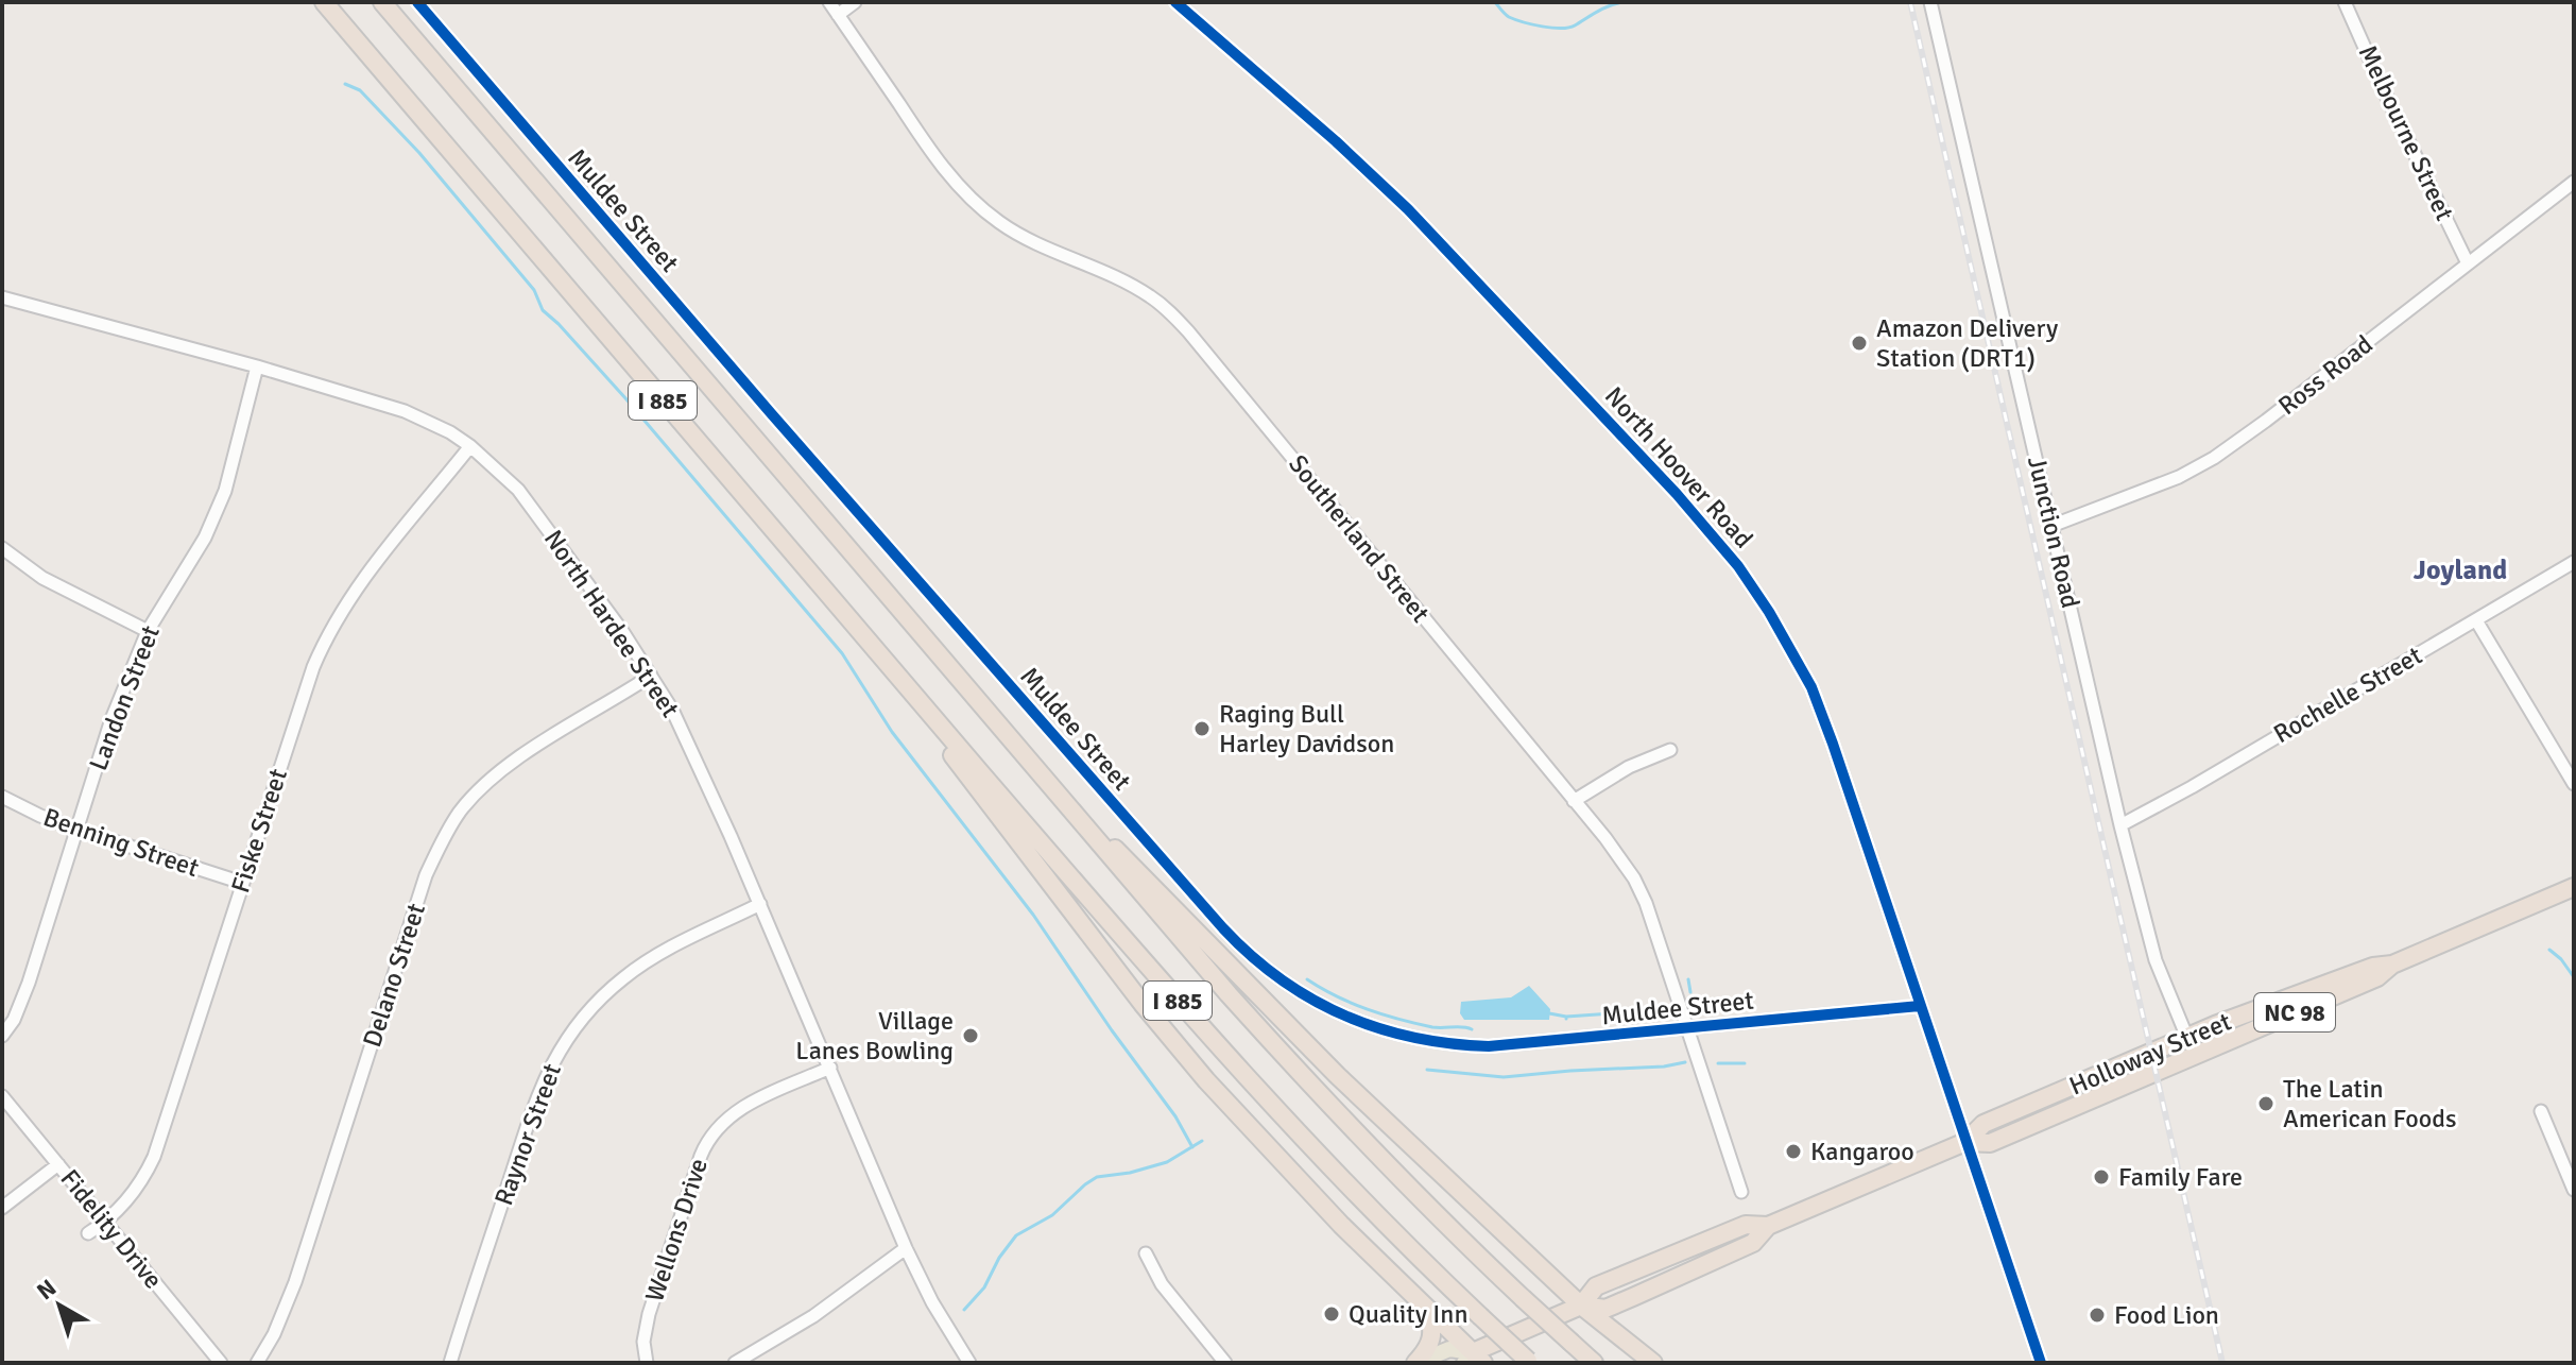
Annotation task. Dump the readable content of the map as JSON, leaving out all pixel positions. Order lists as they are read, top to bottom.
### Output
{
  "streets": {
    "highway": ["I 885", "NC 98", "Holloway Street"],
    "street": [
      "Melbourne Street",
      "Muldee Street",
      "Ross Road",
      "North Hoover Road",
      "Junction Road",
      "Southerland Street",
      "North Hardee Street",
      "Rochelle Street",
      "Landon Street",
      "Fiske Street",
      "Benning Street",
      "Delano Street",
      "Raynor Street",
      "Fidelity Drive",
      "Wellons Drive"
    ]
  },
  "crossings": [
    ["Melbourne Street", "Ross Road"],
    ["Muldee Street", "North Hoover Road"],
    ["Muldee Street", "Southerland Street"],
    ["Ross Road", "Junction Road"],
    ["North Hoover Road", "Holloway Street"],
    ["Junction Road", "Rochelle Street"],
    ["Junction Road", "Holloway Street"],
    ["North Hardee Street", "Landon Street"],
    ["North Hardee Street", "Fiske Street"],
    ["North Hardee Street", "Delano Street"],
    ["North Hardee Street", "Raynor Street"],
    ["North Hardee Street", "Wellons Drive"],
    ["Landon Street", "Benning Street"],
    ["Fiske Street", "Benning Street"],
    ["Fiske Street", "Fidelity Drive"]
  ],
  "districts": ["Joyland"],
  "places": [
    "Amazon Delivery Station (DRT1)",
    "Raging Bull Harley Davidson",
    "Village Lanes Bowling",
    "The Latin American Foods",
    "Kangaroo",
    "Family Fare",
    "Quality Inn",
    "Food Lion"
  ],
  "north": "top left"
}
